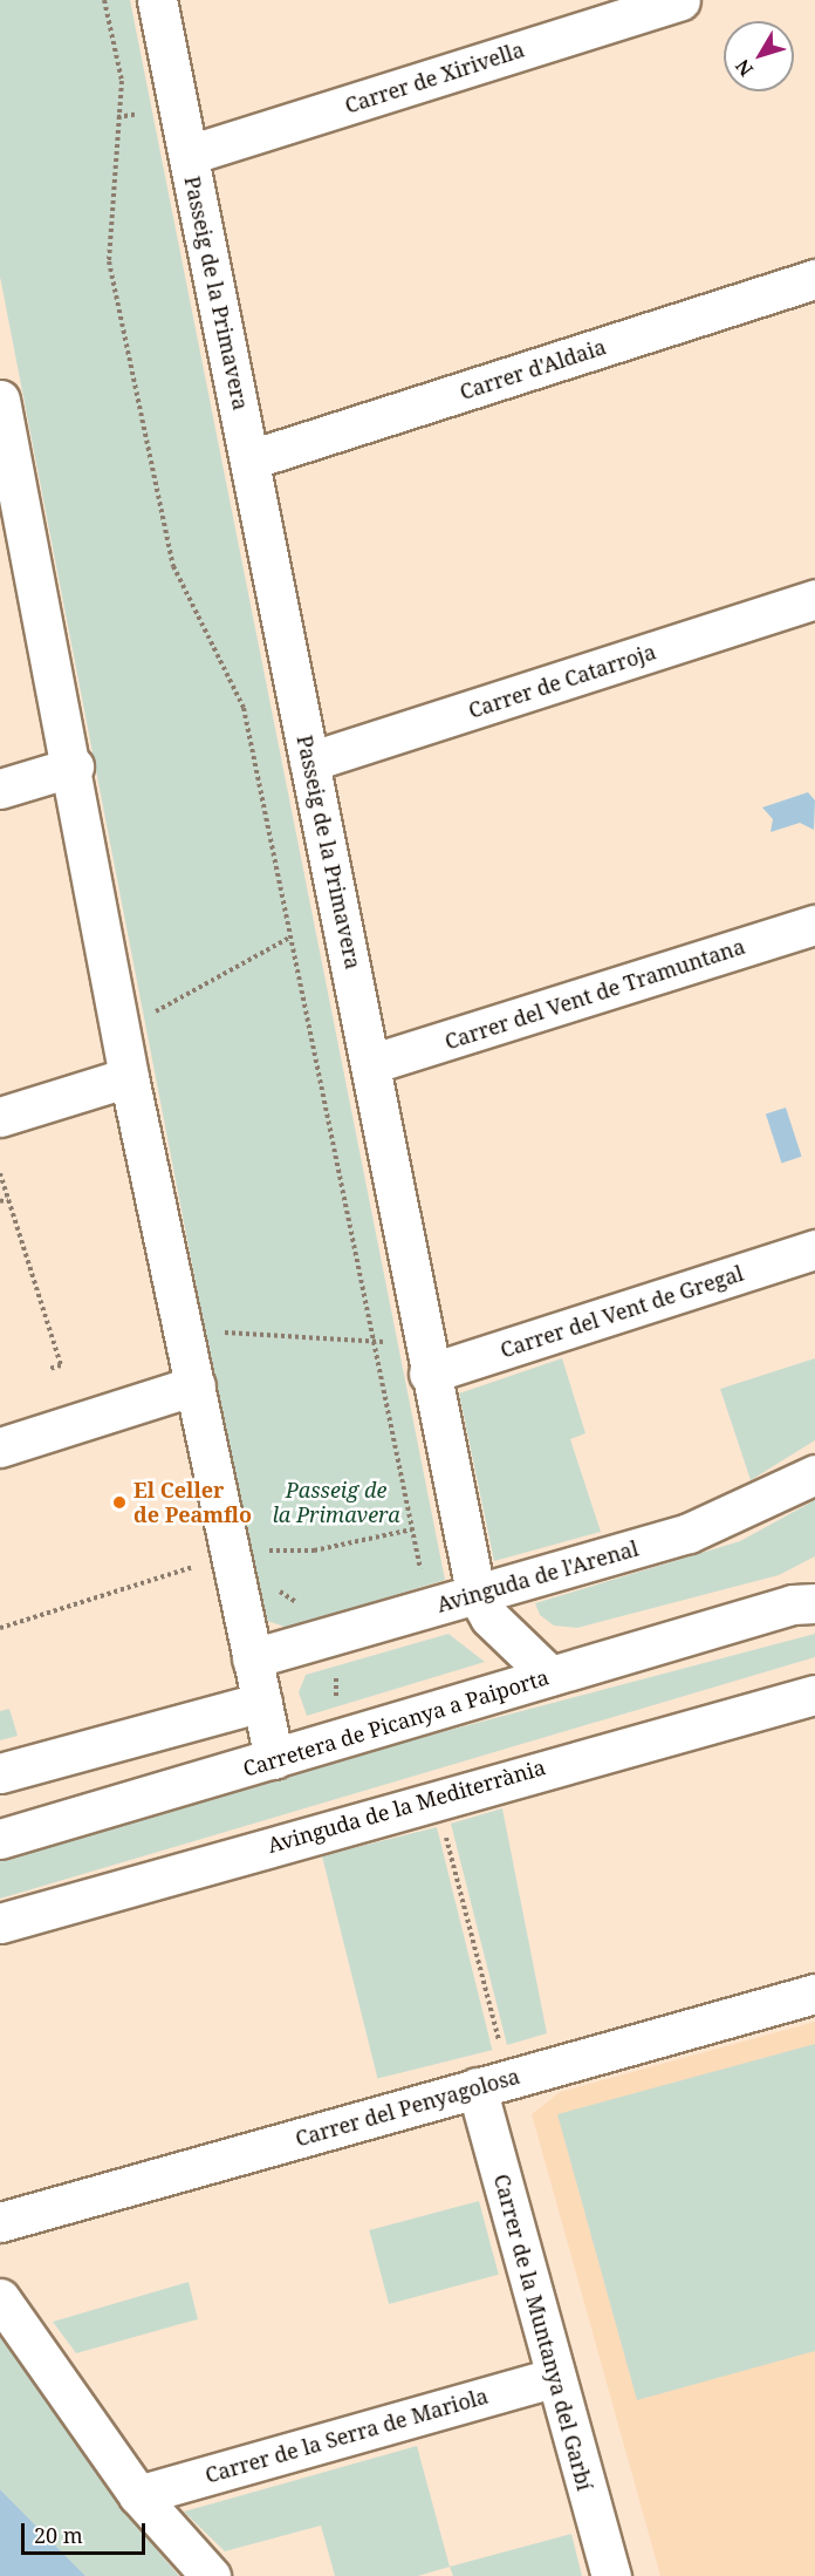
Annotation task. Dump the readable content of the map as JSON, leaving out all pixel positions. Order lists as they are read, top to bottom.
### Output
{
  "streets": {
    "street": [
      "Carrer de Xirivella",
      "Passeig de la Primavera",
      "Carrer d'Aldaia",
      "Carrer de Catarroja",
      "Carrer del Vent de Tramuntana",
      "Carrer del Vent de Gregal",
      "Avinguda de l'Arenal",
      "Carretera de Picanya a Paiporta",
      "Avinguda de la Mediterrània",
      "Carrer del Penyagolosa",
      "Carrer de la Muntanya del Garbí",
      "Carrer de la Serra de Mariola"
    ]
  },
  "crossings": [
    ["Carrer de Xirivella", "Passeig de la Primavera"],
    ["Passeig de la Primavera", "Carrer d'Aldaia"],
    ["Passeig de la Primavera", "Carrer de Catarroja"],
    ["Passeig de la Primavera", "Carrer del Vent de Tramuntana"],
    ["Passeig de la Primavera", "Carrer del Vent de Gregal"],
    ["Passeig de la Primavera", "Avinguda de l'Arenal"],
    ["Passeig de la Primavera", "Carretera de Picanya a Paiporta"],
    ["Carrer del Penyagolosa", "Carrer de la Muntanya del Garbí"],
    ["Carrer de la Muntanya del Garbí", "Carrer de la Serra de Mariola"]
  ],
  "parks": ["Passeig de la Primavera"],
  "places": ["El Celler de Peamflo"],
  "scale_bar": "20 m",
  "north": "bottom left"
}
